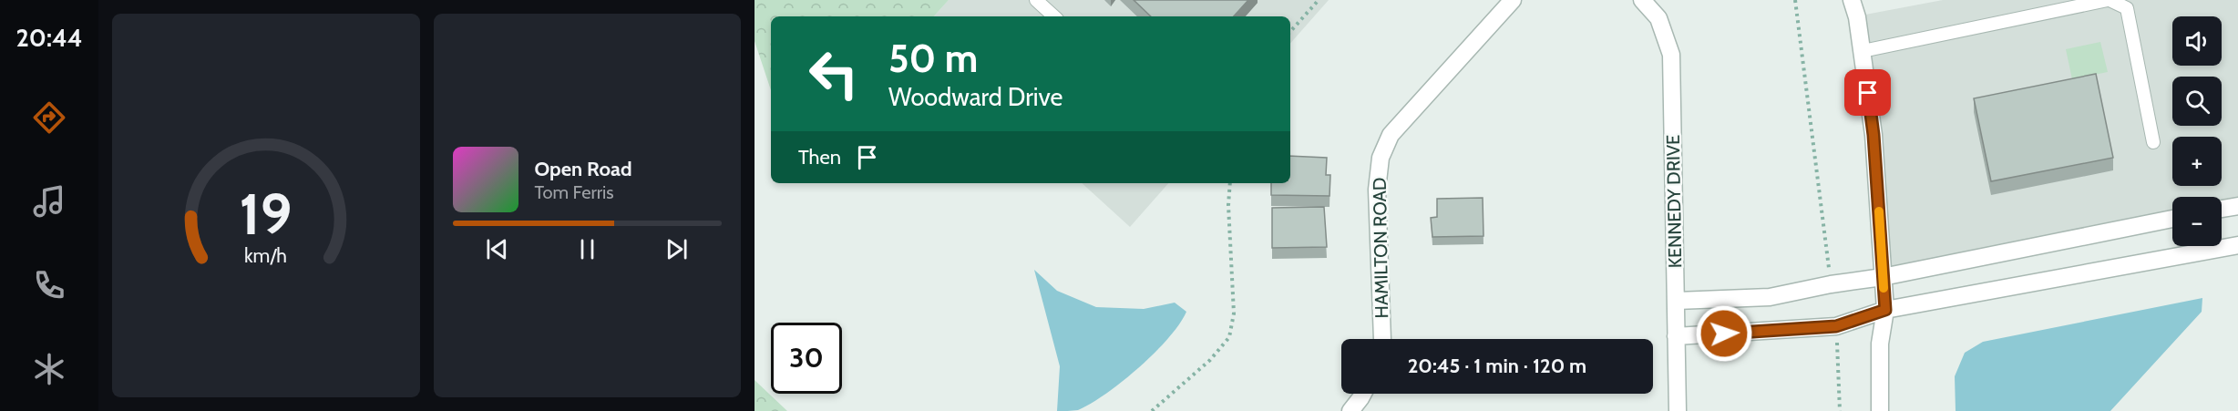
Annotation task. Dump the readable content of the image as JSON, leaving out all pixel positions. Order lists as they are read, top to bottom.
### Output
{
  "streets": {
    "street": ["KENNEDY DRIVE", "HAMILTON ROAD"]
  },
  "page": {
    "tabs": "20:44",
    "map_buttons": ["+", "−"],
    "turn": ["50 m", "Woodward Drive"],
    "then": "Then",
    "song": ["Open Road", "Tom Ferris"],
    "limit": "30",
    "trip": "20:45 · 1 min · 120 m",
    "gauge": ["19", "km/h"]
  }
}
